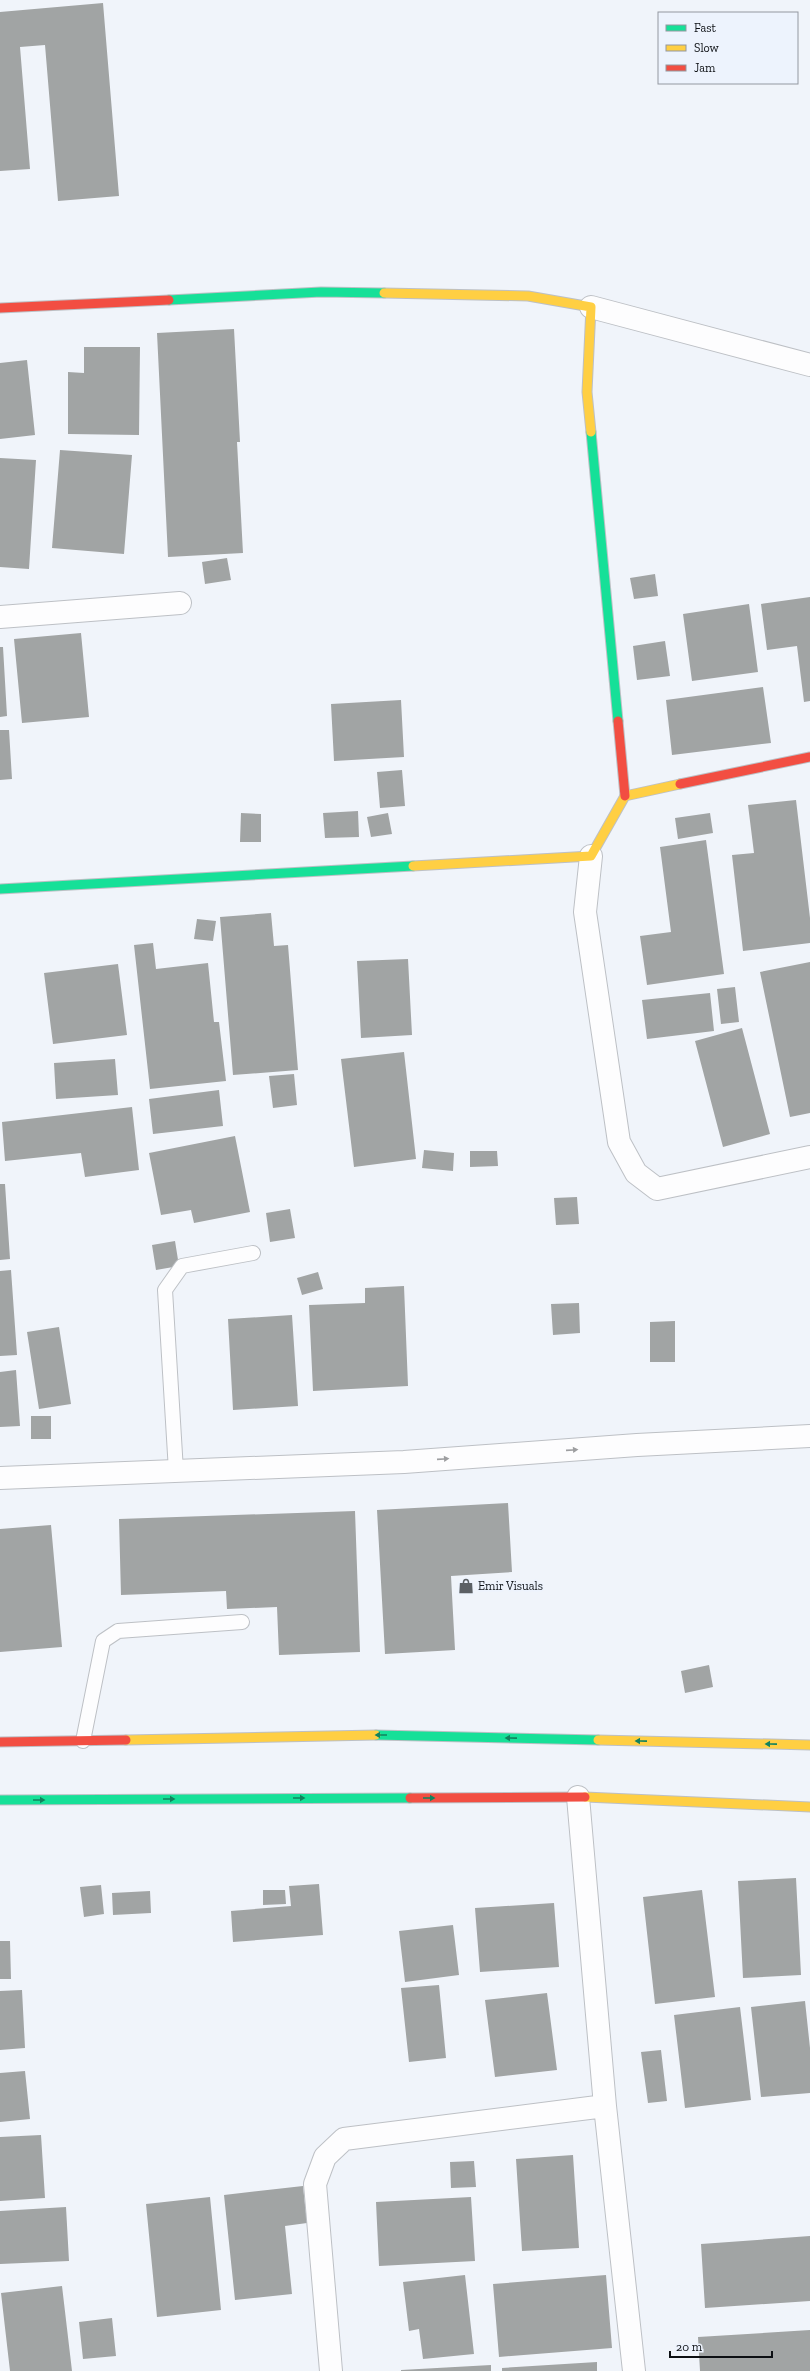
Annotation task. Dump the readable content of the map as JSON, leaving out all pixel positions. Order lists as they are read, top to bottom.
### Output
{
  "places": {
    "shop": ["Emir Visuals"]
  },
  "legend": ["Fast", "Slow", "Jam"],
  "scale_bar": "20 m"
}
